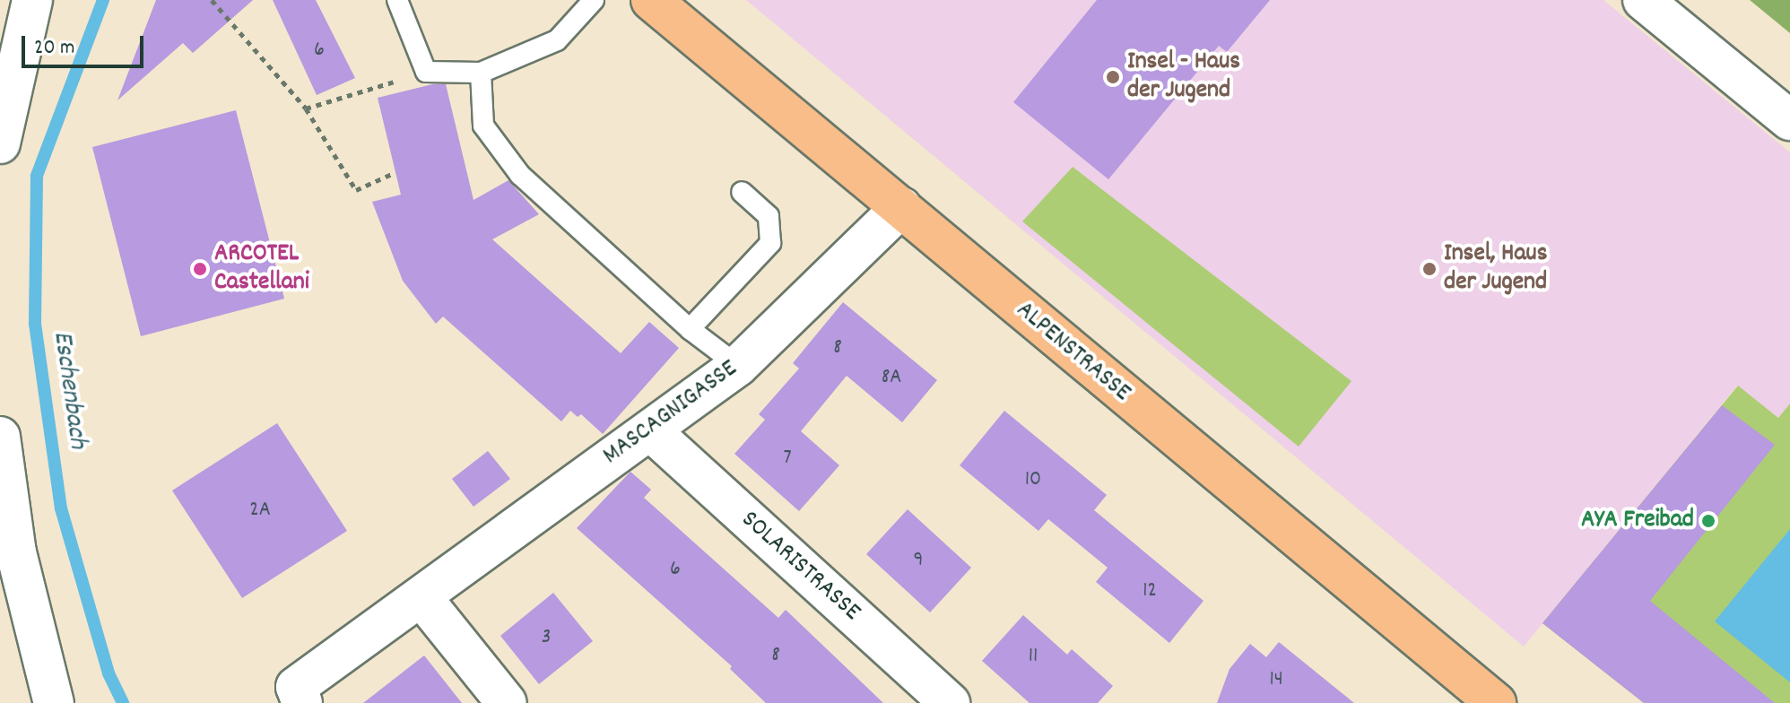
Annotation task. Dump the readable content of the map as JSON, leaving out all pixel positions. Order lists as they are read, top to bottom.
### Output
{
  "streets": {
    "main road": ["ALPENSTRASSE"],
    "street": ["MASCAGNIGASSE", "SOLARISTRASSE"]
  },
  "crossings": [
    ["ALPENSTRASSE", "MASCAGNIGASSE"],
    ["MASCAGNIGASSE", "SOLARISTRASSE"]
  ],
  "water": ["Eschenbach"],
  "places": [
    "Insel - Haus der Jugend",
    "ARCOTEL Castellani",
    "Insel, Haus der Jugend",
    "AYA Freibad"
  ],
  "house_numbers": [
    "6",
    "8",
    "8A",
    "7",
    "10",
    "2A",
    "9",
    "6",
    "12",
    "3",
    "8",
    "11",
    "14"
  ],
  "scale_bar": "20 m"
}
